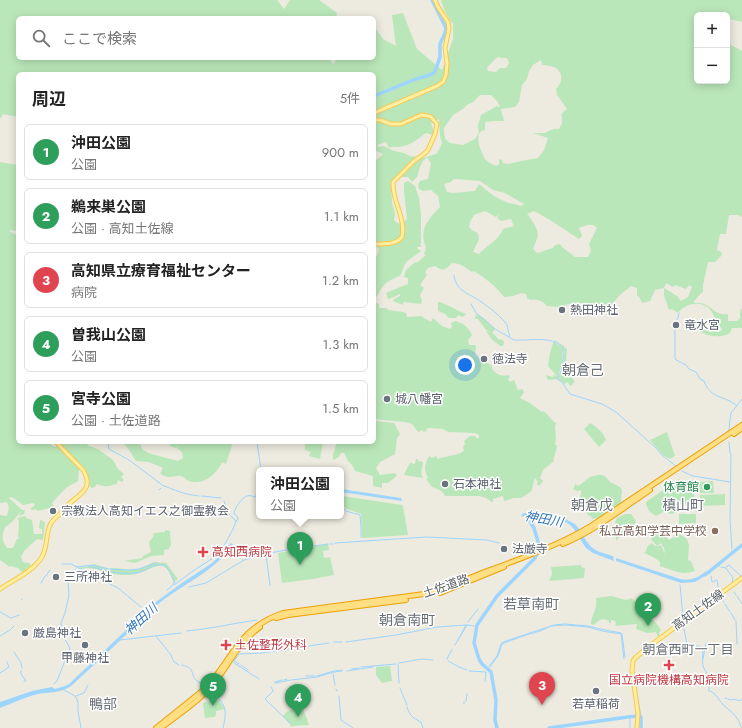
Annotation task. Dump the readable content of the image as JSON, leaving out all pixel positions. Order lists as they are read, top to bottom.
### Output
{
  "streets": {
    "highway": ["土佐道路"],
    "main road": ["高知土佐線"]
  },
  "districts": [
    "朝倉己",
    "朝倉戊",
    "槙山町",
    "若草南町",
    "朝倉南町",
    "朝倉西町一丁目",
    "鴨部"
  ],
  "water": ["神田川"],
  "places": {
    "other": [
      "熱田神社",
      "竜水宮",
      "徳法寺",
      "城八幡宮",
      "石本神社",
      "体育館",
      "宗教法人高知イエス之御霊教会",
      "私立高知学芸中学校",
      "法厳寺",
      "三所神社",
      "厳島神社",
      "甲藤神社",
      "若草稲荷"
    ],
    "health": ["高知西病院", "土佐整形外科", "国立病院機構高知病院"]
  },
  "page": {
    "map_buttons": ["+", "−"],
    "search": "ここで検索",
    "heading": ["周辺", "5件"],
    "list": [
      {
        "mark": "1",
        "name": "沖田公園",
        "note": "公園",
        "value": "900 m"
      },
      {
        "mark": "2",
        "name": "鵜来巣公園",
        "note": "公園 · 高知土佐線",
        "value": "1.1 km"
      },
      {
        "mark": "3",
        "name": "高知県立療育福祉センター",
        "note": "病院",
        "value": "1.2 km"
      },
      {
        "mark": "4",
        "name": "曽我山公園",
        "note": "公園",
        "value": "1.3 km"
      },
      {
        "mark": "5",
        "name": "宮寺公園",
        "note": "公園 · 土佐道路",
        "value": "1.5 km"
      }
    ],
    "popup": ["沖田公園", "公園"],
    "pins": [
      "1",
      "2",
      "3",
      "5",
      "4"
    ]
  }
}
